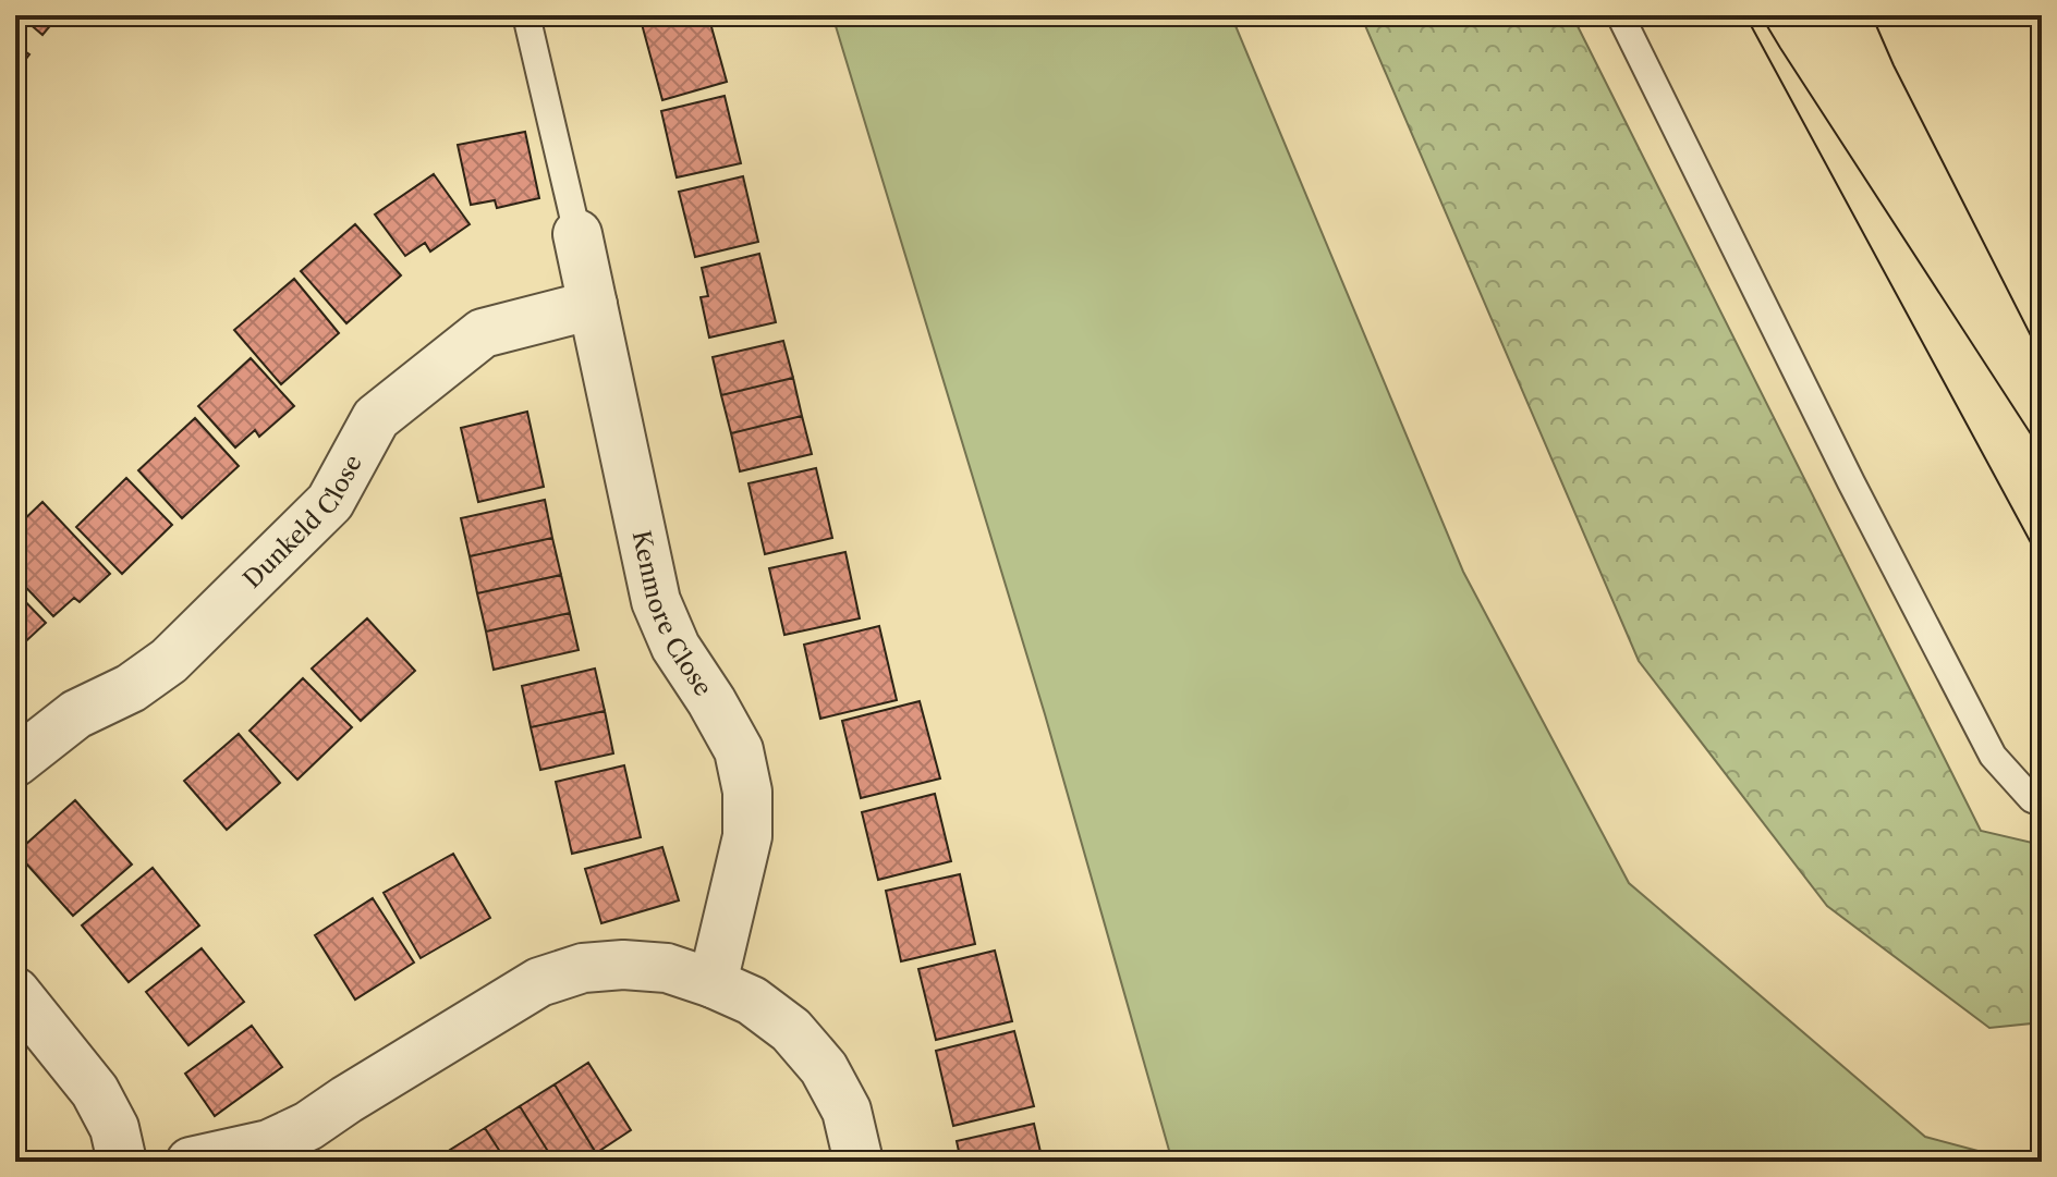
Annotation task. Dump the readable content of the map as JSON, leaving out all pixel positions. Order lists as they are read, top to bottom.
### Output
{
  "streets": {
    "street": ["Dunkeld Close", "Kenmore Close"]
  },
  "crossings": [
    ["Dunkeld Close", "Kenmore Close"]
  ]
}
